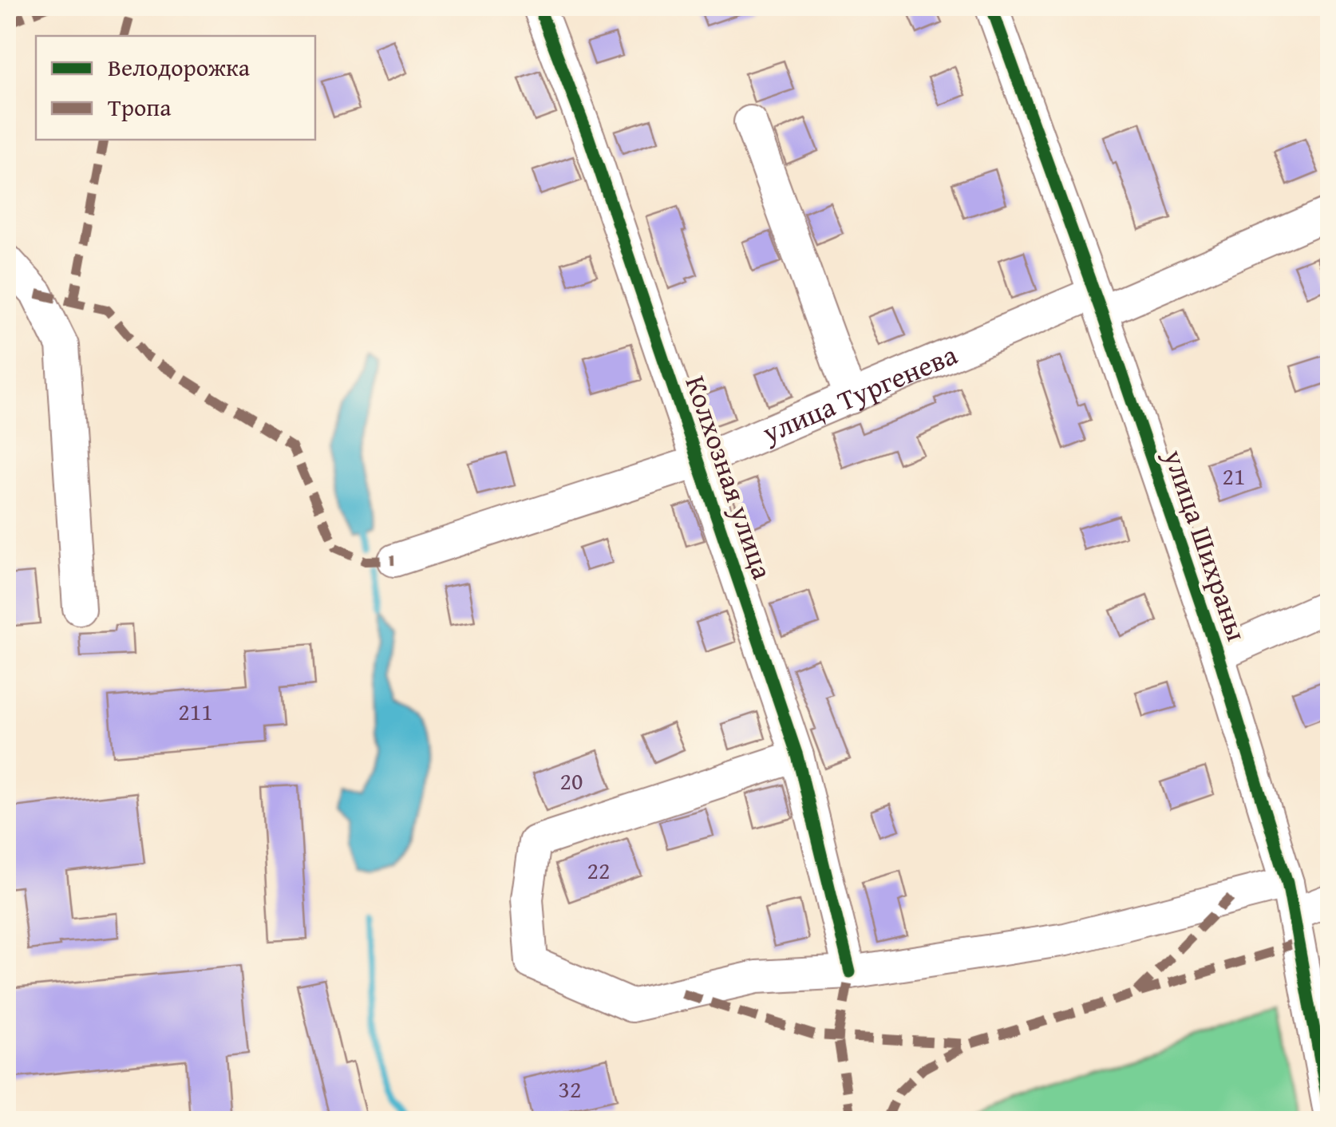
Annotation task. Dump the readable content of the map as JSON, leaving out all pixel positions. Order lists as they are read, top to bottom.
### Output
{
  "streets": {
    "street": ["улица Тургенева", "Колхозная улица", "улица Шихраны"]
  },
  "crossings": [
    ["улица Тургенева", "Колхозная улица"],
    ["улица Тургенева", "улица Шихраны"]
  ],
  "house_numbers": [
    "21",
    "211",
    "20",
    "22",
    "32"
  ],
  "legend": ["Велодорожка", "Тропа"]
}
